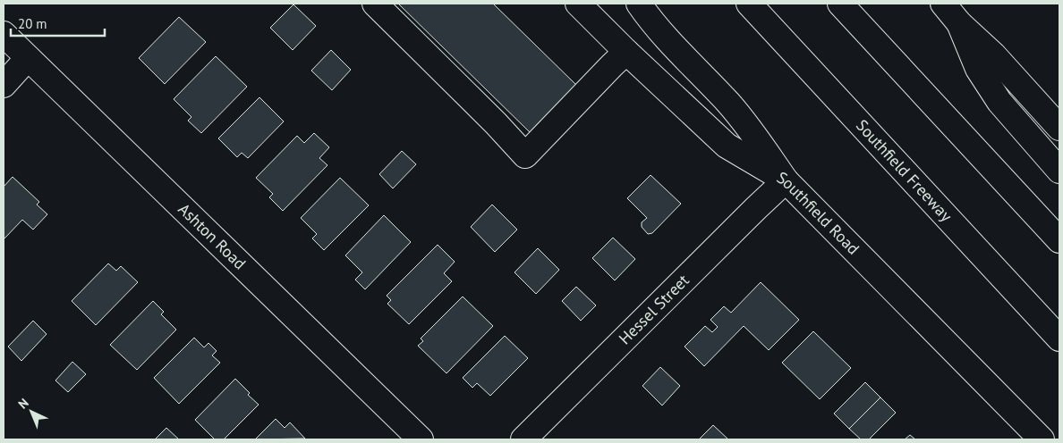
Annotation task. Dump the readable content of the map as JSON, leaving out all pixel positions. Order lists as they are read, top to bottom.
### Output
{
  "streets": {
    "main road": [
      "Southfield Freeway",
      "Southfield Road",
      "Ashton Road",
      "Hessel Street"
    ]
  },
  "crossings": [
    ["Southfield Road", "Hessel Street"]
  ],
  "scale_bar": "20 m",
  "north": "top left"
}
